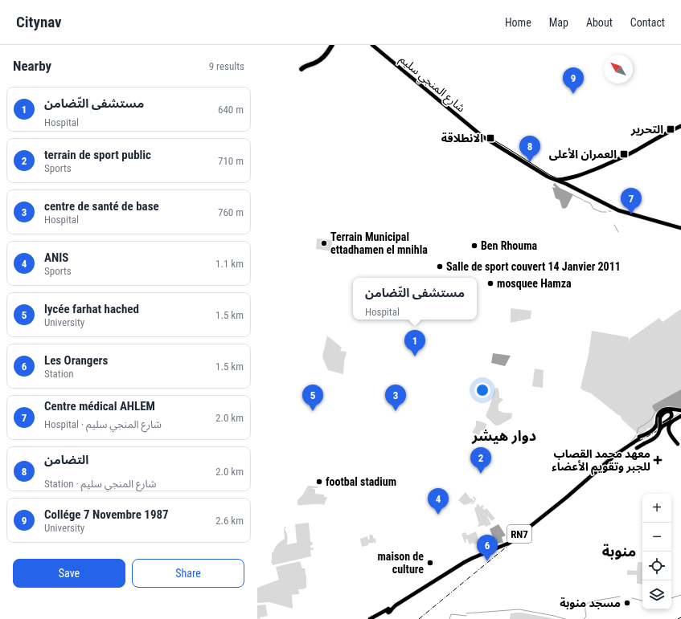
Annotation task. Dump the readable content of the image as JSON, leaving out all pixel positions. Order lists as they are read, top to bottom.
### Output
{
  "streets": {
    "main road": ["شارع المنجي سليم", "RN7"]
  },
  "districts": ["دوار هيشر", "منوبة"],
  "places": {
    "transit": ["التحرير", "الانطلاقة", "العمران الأعلى"],
    "other": [
      "Terrain Municipal ettadhamen el mnihla",
      "Ben Rhouma",
      "Salle de sport couvert 14 Janvier 2011",
      "mosquee Hamza",
      "footbal stadium",
      "maison de culture",
      "مسجد منوبة"
    ],
    "health": ["معهد محمد القصاب للجبر وتقويم الأعضاء"]
  },
  "north": "top left",
  "page": {
    "header": "Citynav",
    "nav": [
      "Home",
      "Map",
      "About",
      "Contact"
    ],
    "heading": ["Nearby", "9 results"],
    "pins": [
      "9",
      "8",
      "7",
      "1",
      "3",
      "5",
      "2",
      "4",
      "6"
    ],
    "list": [
      {
        "mark": "1",
        "name": "مستشفى التّضامن",
        "note": "Hospital",
        "value": "640 m"
      },
      {
        "mark": "2",
        "name": "terrain de sport public",
        "note": "Sports",
        "value": "710 m"
      },
      {
        "mark": "3",
        "name": "centre de santé de base",
        "note": "Hospital",
        "value": "760 m"
      },
      {
        "mark": "4",
        "name": "ANIS",
        "note": "Sports",
        "value": "1.1 km"
      },
      {
        "mark": "5",
        "name": "lycée farhat hached",
        "note": "University",
        "value": "1.5 km"
      },
      {
        "mark": "6",
        "name": "Les Orangers",
        "note": "Station",
        "value": "1.5 km"
      },
      {
        "mark": "7",
        "name": "Centre médical AHLEM",
        "note": "Hospital · شارع المنجي سليم",
        "value": "2.0 km"
      },
      {
        "mark": "8",
        "name": "التضامن",
        "note": "Station · شارع المنجي سليم",
        "value": "2.0 km"
      },
      {
        "mark": "9",
        "name": "Collége 7 Novembre 1987",
        "note": "University",
        "value": "2.6 km"
      }
    ],
    "popup": ["مستشفى التّضامن", "Hospital"],
    "map_buttons": ["+", "−"],
    "buttons": ["Save", "Share"]
  }
}
